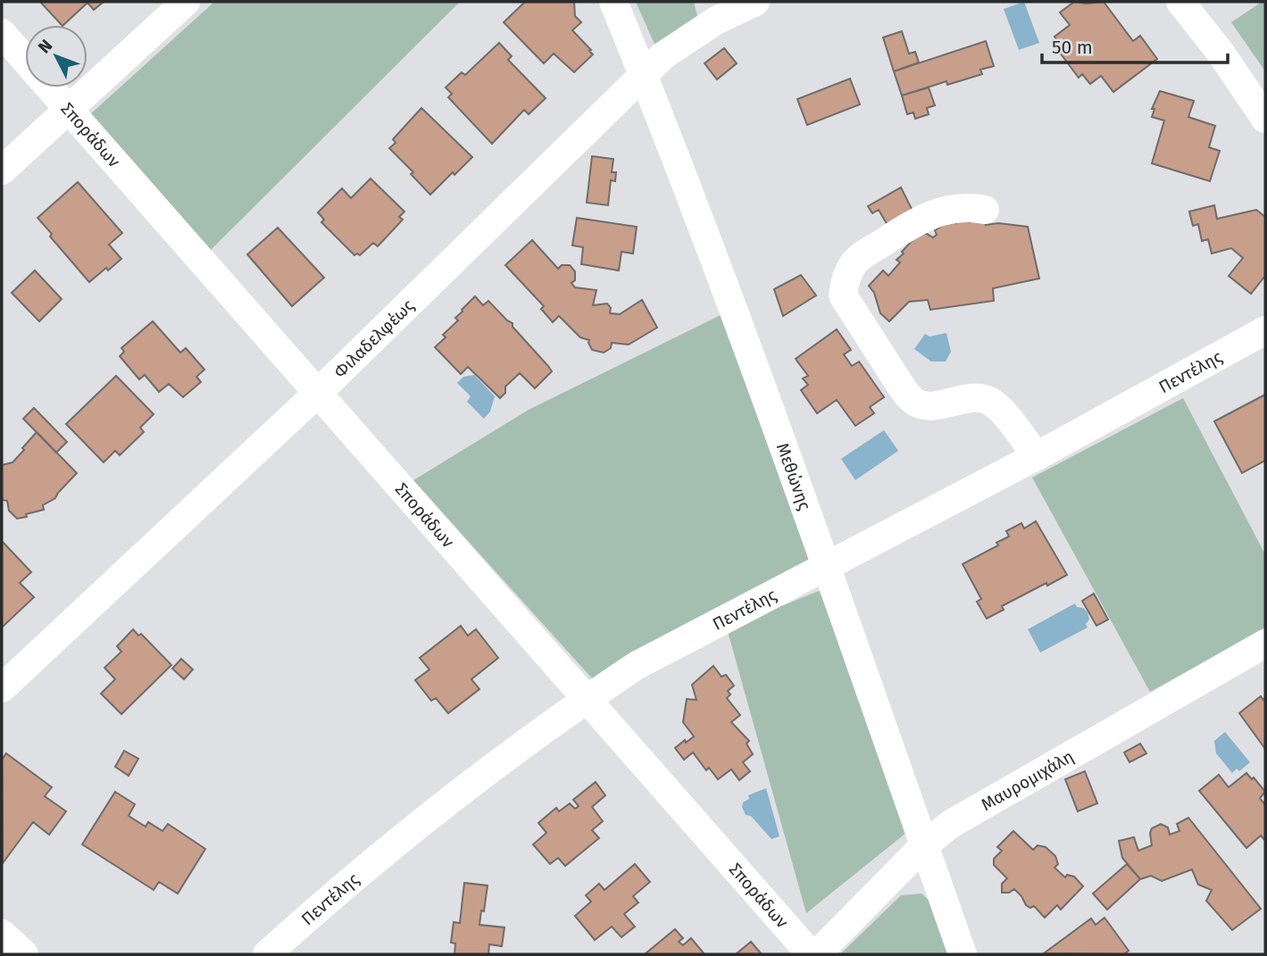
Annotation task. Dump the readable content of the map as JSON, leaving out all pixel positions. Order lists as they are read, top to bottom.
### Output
{
  "streets": {
    "street": [
      "Σποράδων",
      "Φιλαδελφέως",
      "Πεντέλης",
      "Μεθώνης",
      "Μαυρομιχάλη"
    ]
  },
  "crossings": [
    ["Σποράδων", "Φιλαδελφέως"],
    ["Σποράδων", "Πεντέλης"],
    ["Φιλαδελφέως", "Μεθώνης"],
    ["Πεντέλης", "Μεθώνης"],
    ["Μεθώνης", "Μαυρομιχάλη"]
  ],
  "scale_bar": "50 m",
  "north": "top left"
}
